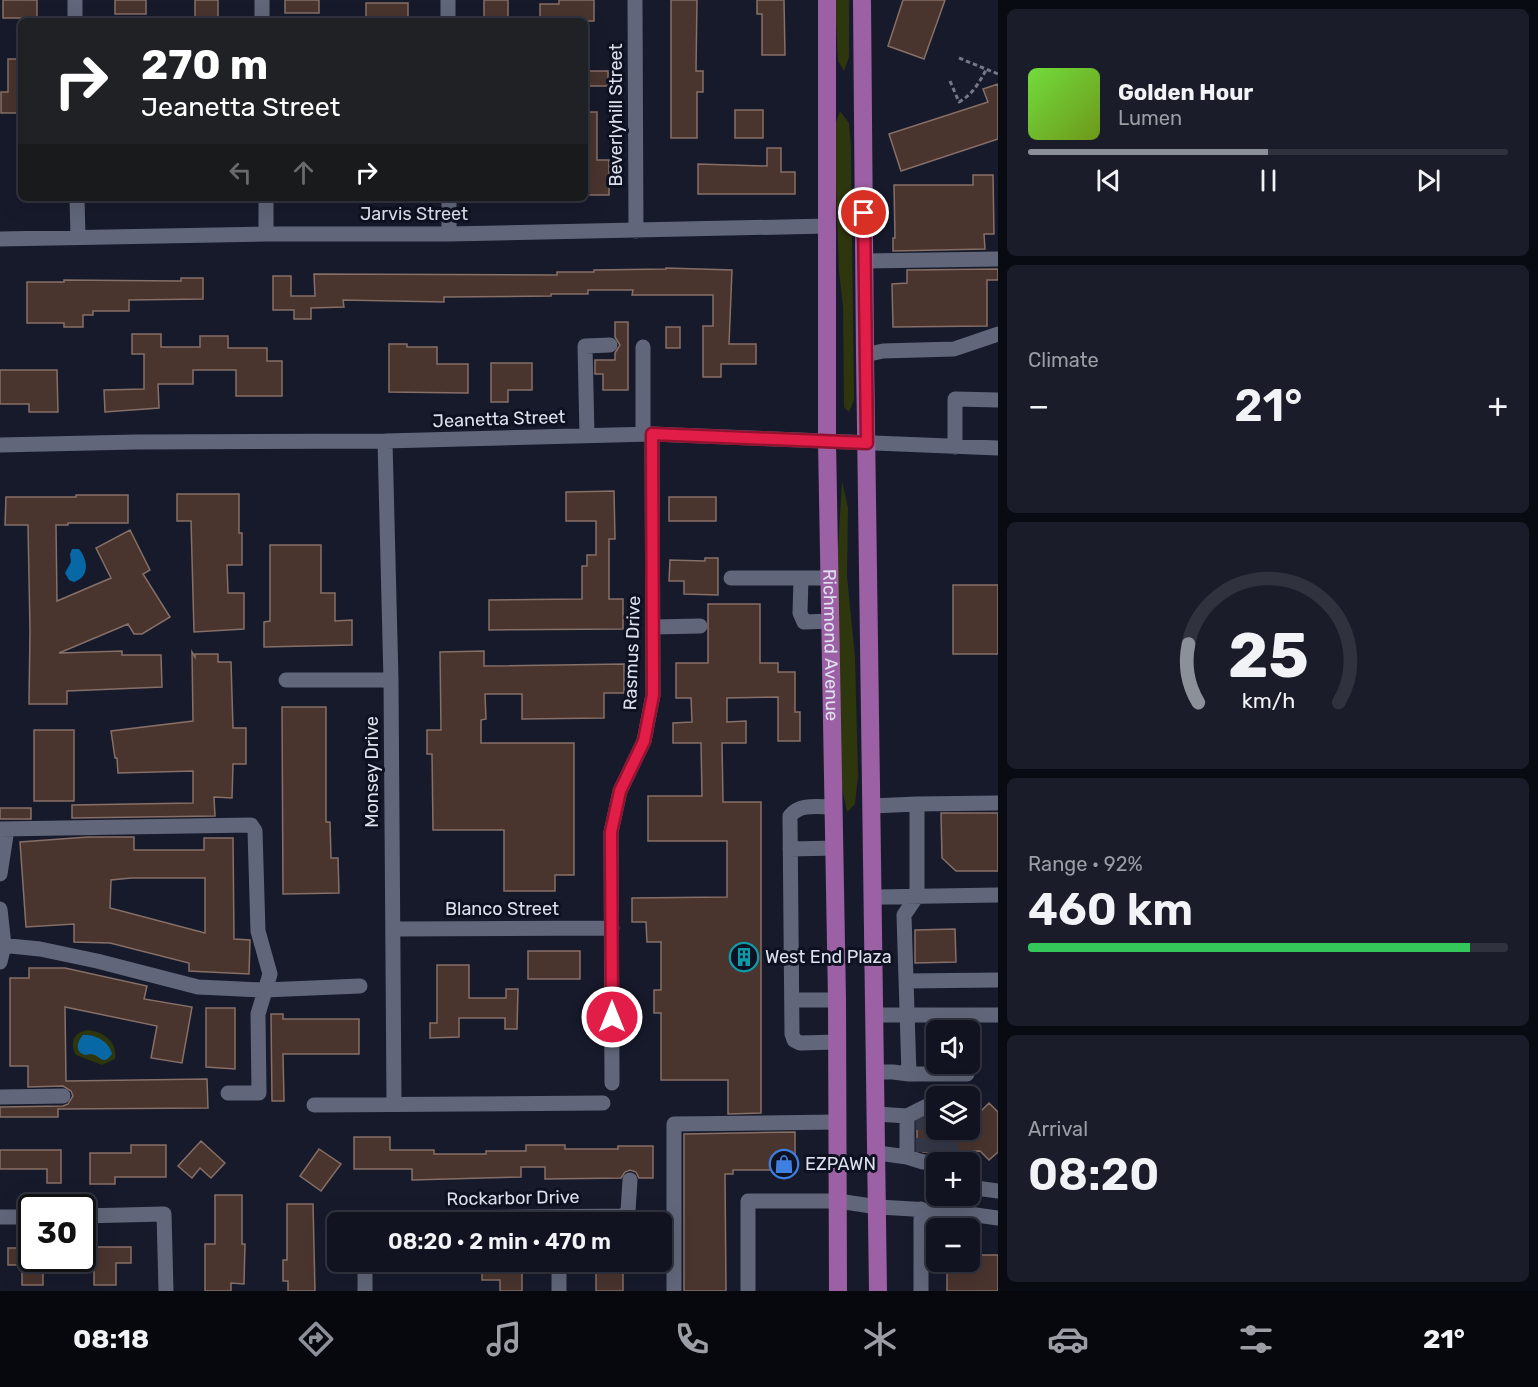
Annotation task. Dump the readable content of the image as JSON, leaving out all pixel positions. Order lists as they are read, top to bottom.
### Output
{
  "streets": {
    "main road": ["Richmond Avenue"],
    "street": [
      "Beverlyhill Street",
      "Jarvis Street",
      "Jeanetta Street",
      "Rasmus Drive",
      "Monsey Drive",
      "Blanco Street",
      "Rockarbor Drive"
    ]
  },
  "crossings": [
    ["Beverlyhill Street", "Jarvis Street"],
    ["Jarvis Street", "Richmond Avenue"],
    ["Jeanetta Street", "Richmond Avenue"],
    ["Jeanetta Street", "Rasmus Drive"],
    ["Jeanetta Street", "Monsey Drive"],
    ["Rasmus Drive", "Blanco Street"],
    ["Monsey Drive", "Blanco Street"]
  ],
  "places": {
    "building": ["West End Plaza"],
    "shop": ["EZPAWN"]
  },
  "page": {
    "turn": ["270 m", "Jeanetta Street"],
    "song": ["Golden Hour", "Lumen"],
    "tile": [
      "Climate",
      ["Range · 92%", "460 km"],
      ["Arrival", "08:20"]
    ],
    "heat": ["−", "21°", "+"],
    "map_buttons": ["+", "−"],
    "limit": "30",
    "trip": "08:20 · 2 min · 470 m",
    "tabs": ["08:18", "21°"],
    "gauge": ["25", "km/h"]
  }
}
